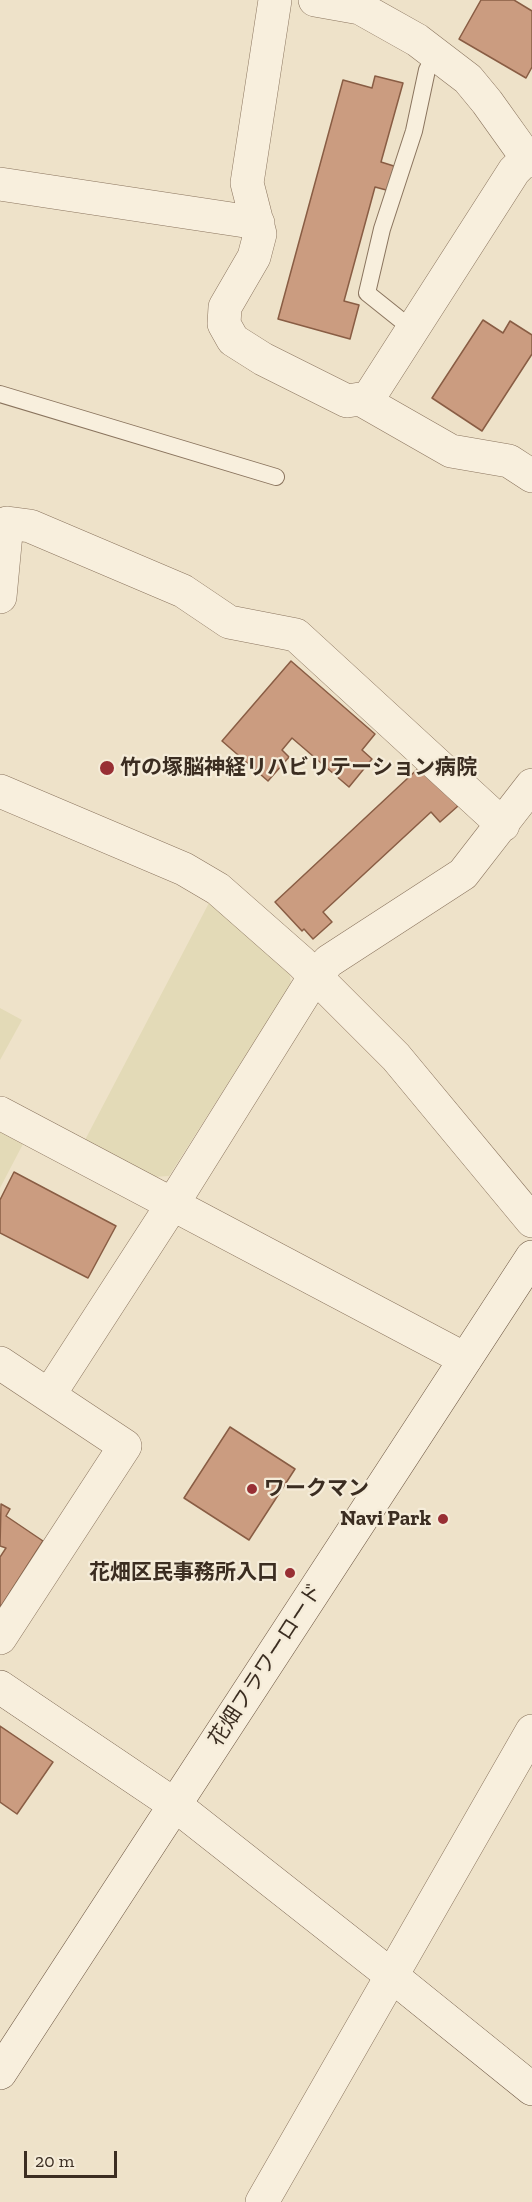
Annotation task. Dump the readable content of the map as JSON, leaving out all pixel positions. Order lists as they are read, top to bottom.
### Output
{
  "streets": {
    "street": ["花畑フラワーロード"]
  },
  "places": [
    "竹の塚脳神経リハビリテーション病院",
    "ワークマン",
    "Navi Park",
    "花畑区民事務所入口"
  ],
  "scale_bar": "20 m"
}
